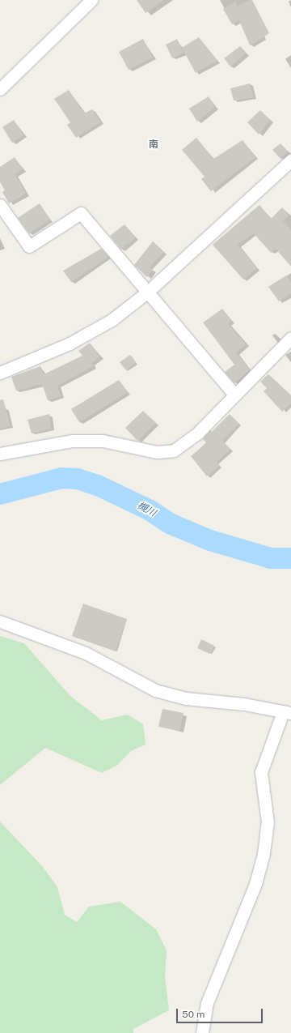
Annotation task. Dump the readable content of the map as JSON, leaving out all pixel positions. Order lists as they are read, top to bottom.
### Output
{
  "districts": ["南"],
  "water": ["槻川"],
  "scale_bar": "50 m"
}
